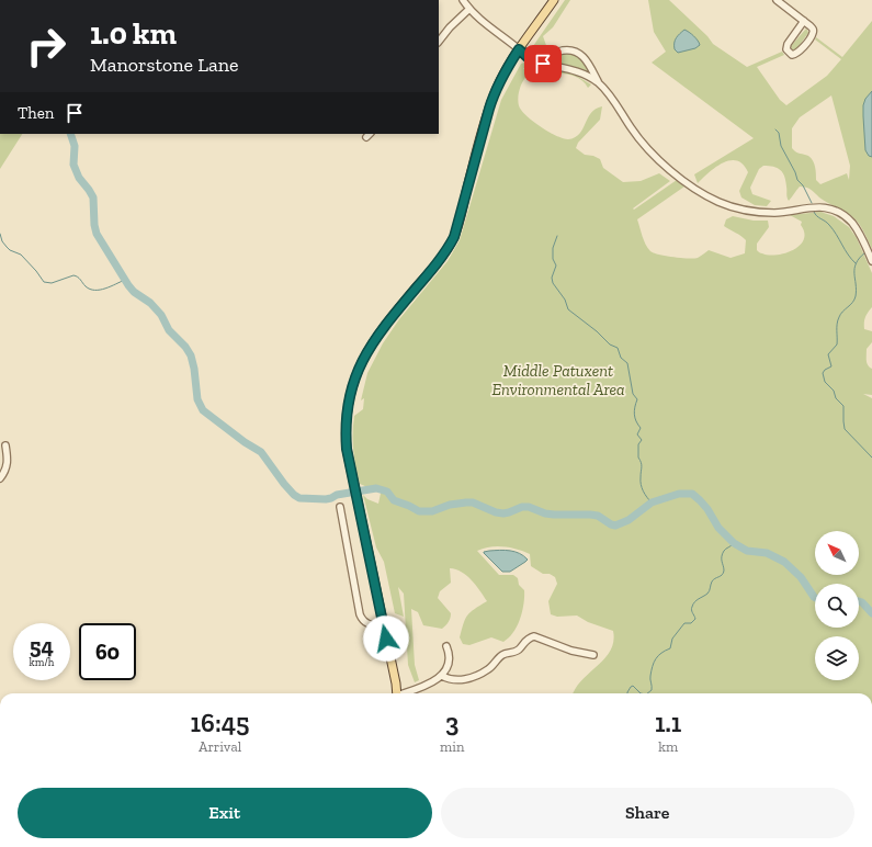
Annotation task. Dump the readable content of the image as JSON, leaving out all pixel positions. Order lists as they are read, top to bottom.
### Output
{
  "parks": ["Middle Patuxent Environmental Area"],
  "north": "top left",
  "page": {
    "turn": ["1.0 km", "Manorstone Lane"],
    "then": "Then",
    "speed": "54 km/h",
    "limit": "60",
    "eta": [
      "16:45",
      "Arrival",
      "3",
      "min",
      "1.1",
      "km"
    ],
    "buttons": ["Exit", "Share"]
  }
}
